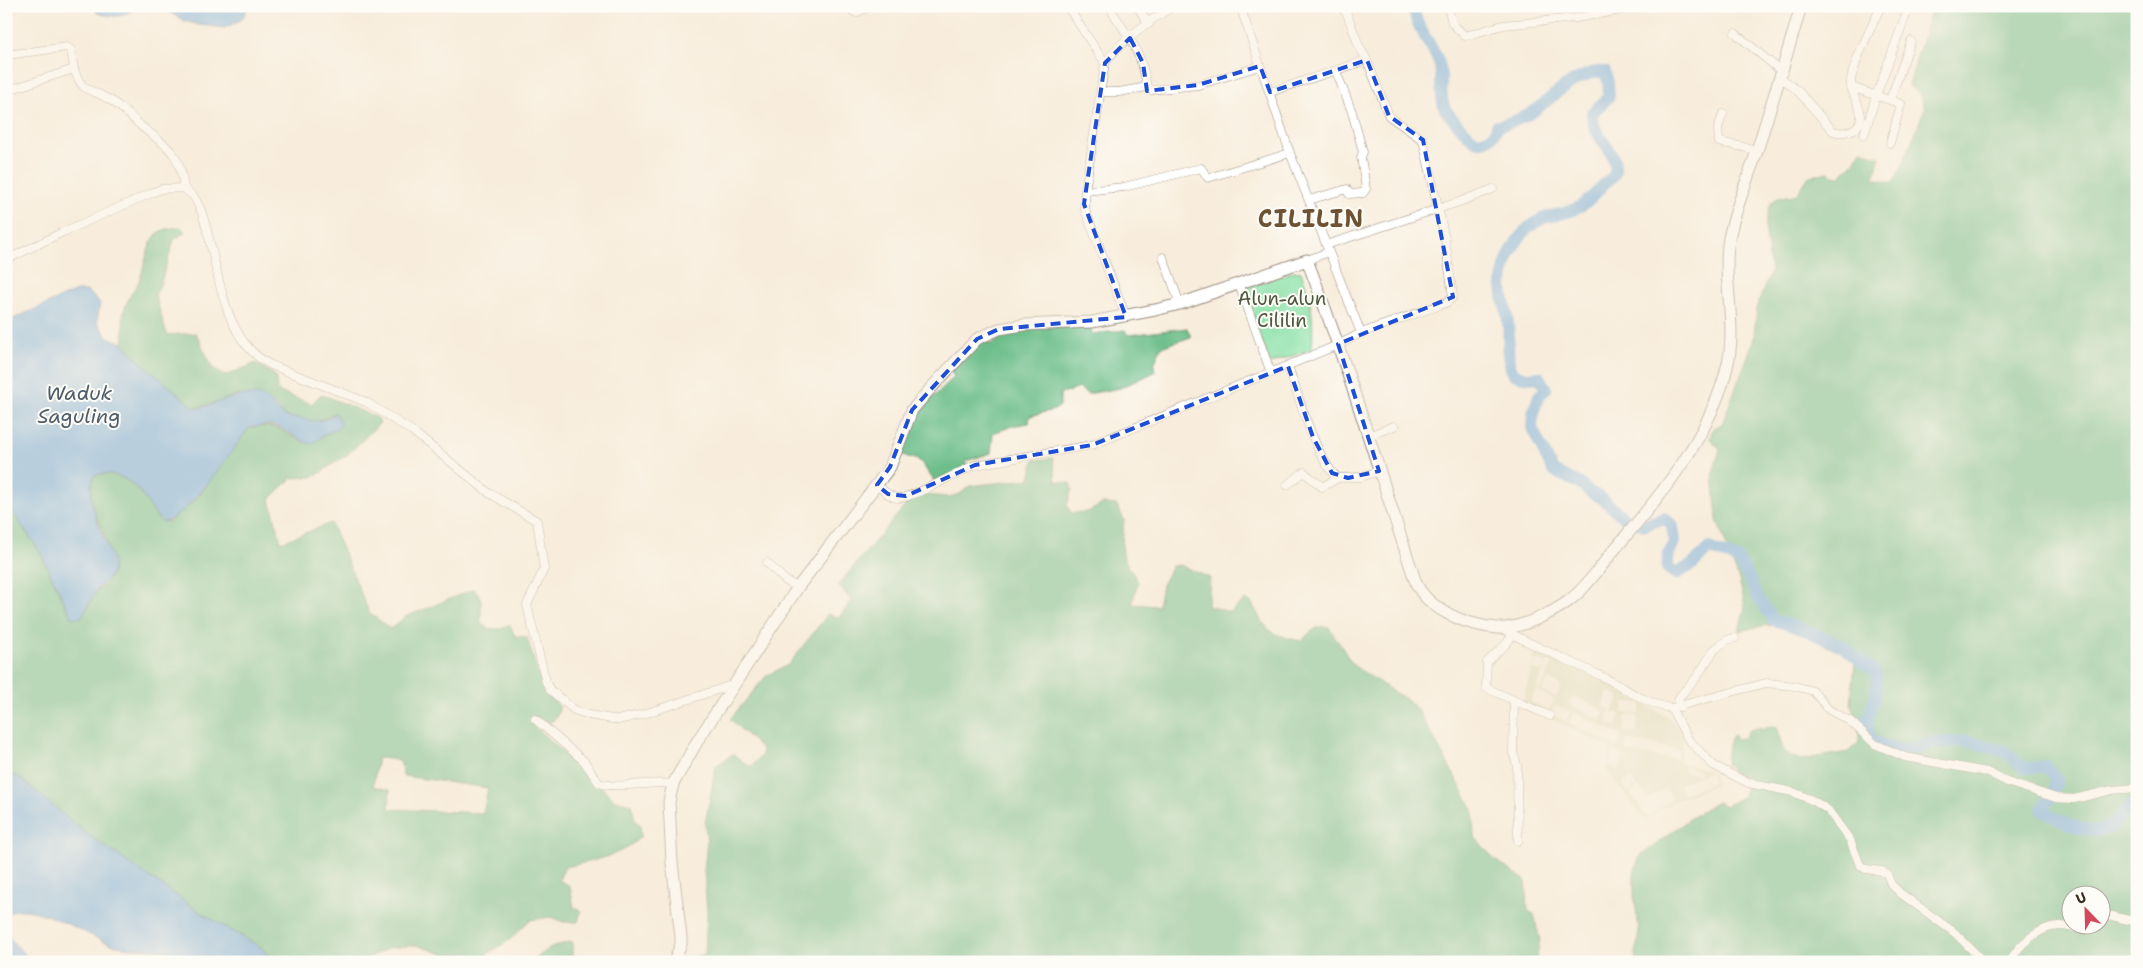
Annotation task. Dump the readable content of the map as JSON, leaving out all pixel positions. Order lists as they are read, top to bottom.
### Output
{
  "districts": ["CILILIN"],
  "water": ["Waduk Saguling"],
  "parks": ["Alun-alun Cililin"],
  "north": "top left"
}
